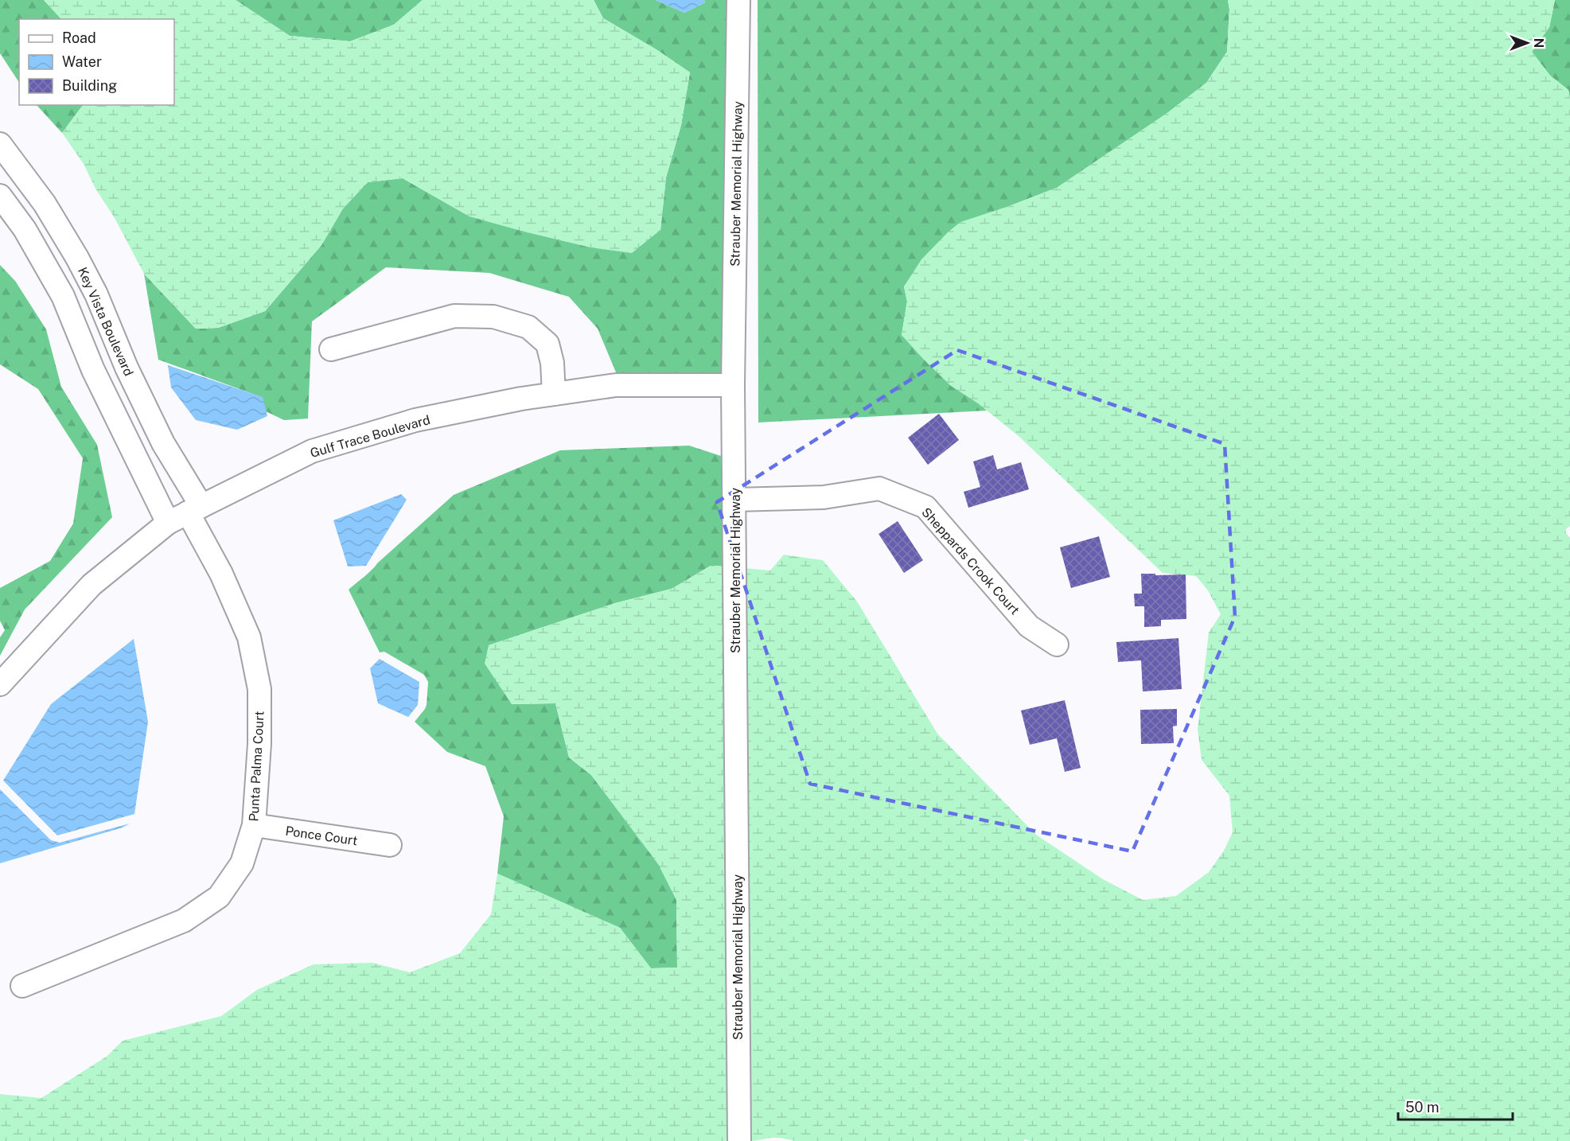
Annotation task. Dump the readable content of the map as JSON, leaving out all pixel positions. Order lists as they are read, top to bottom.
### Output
{
  "streets": {
    "street": [
      "Strauber Memorial Highway",
      "Key Vista Boulevard",
      "Gulf Trace Boulevard",
      "Sheppards Crook Court",
      "Punta Palma Court",
      "Ponce Court"
    ]
  },
  "crossings": [
    ["Strauber Memorial Highway", "Gulf Trace Boulevard"],
    ["Strauber Memorial Highway", "Sheppards Crook Court"],
    ["Key Vista Boulevard", "Gulf Trace Boulevard"],
    ["Key Vista Boulevard", "Punta Palma Court"],
    ["Gulf Trace Boulevard", "Punta Palma Court"],
    ["Punta Palma Court", "Ponce Court"]
  ],
  "legend": ["Road", "Water", "Building"],
  "scale_bar": "50 m",
  "north": "right"
}
